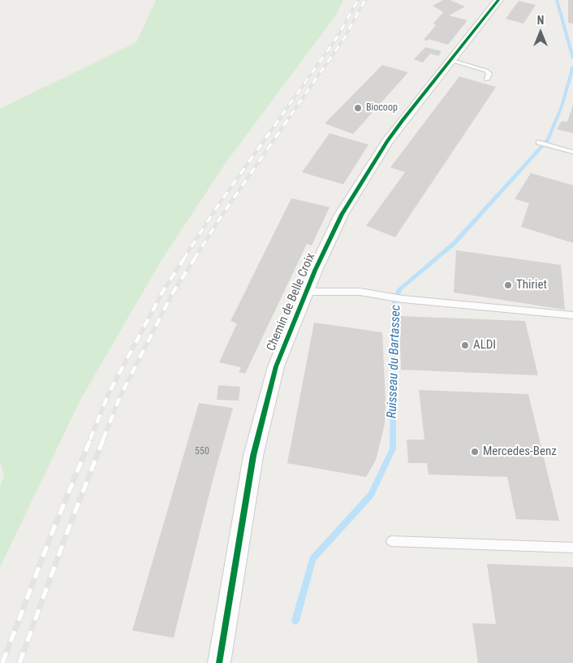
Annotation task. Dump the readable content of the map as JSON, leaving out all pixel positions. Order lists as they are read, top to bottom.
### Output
{
  "streets": {
    "street": ["Chemin de Belle Croix"]
  },
  "water": ["Ruisseau du Bartassec"],
  "places": [
    "Biocoop",
    "Thiriet",
    "ALDI",
    "Mercedes-Benz"
  ],
  "house_numbers": ["550"],
  "north": "top"
}
